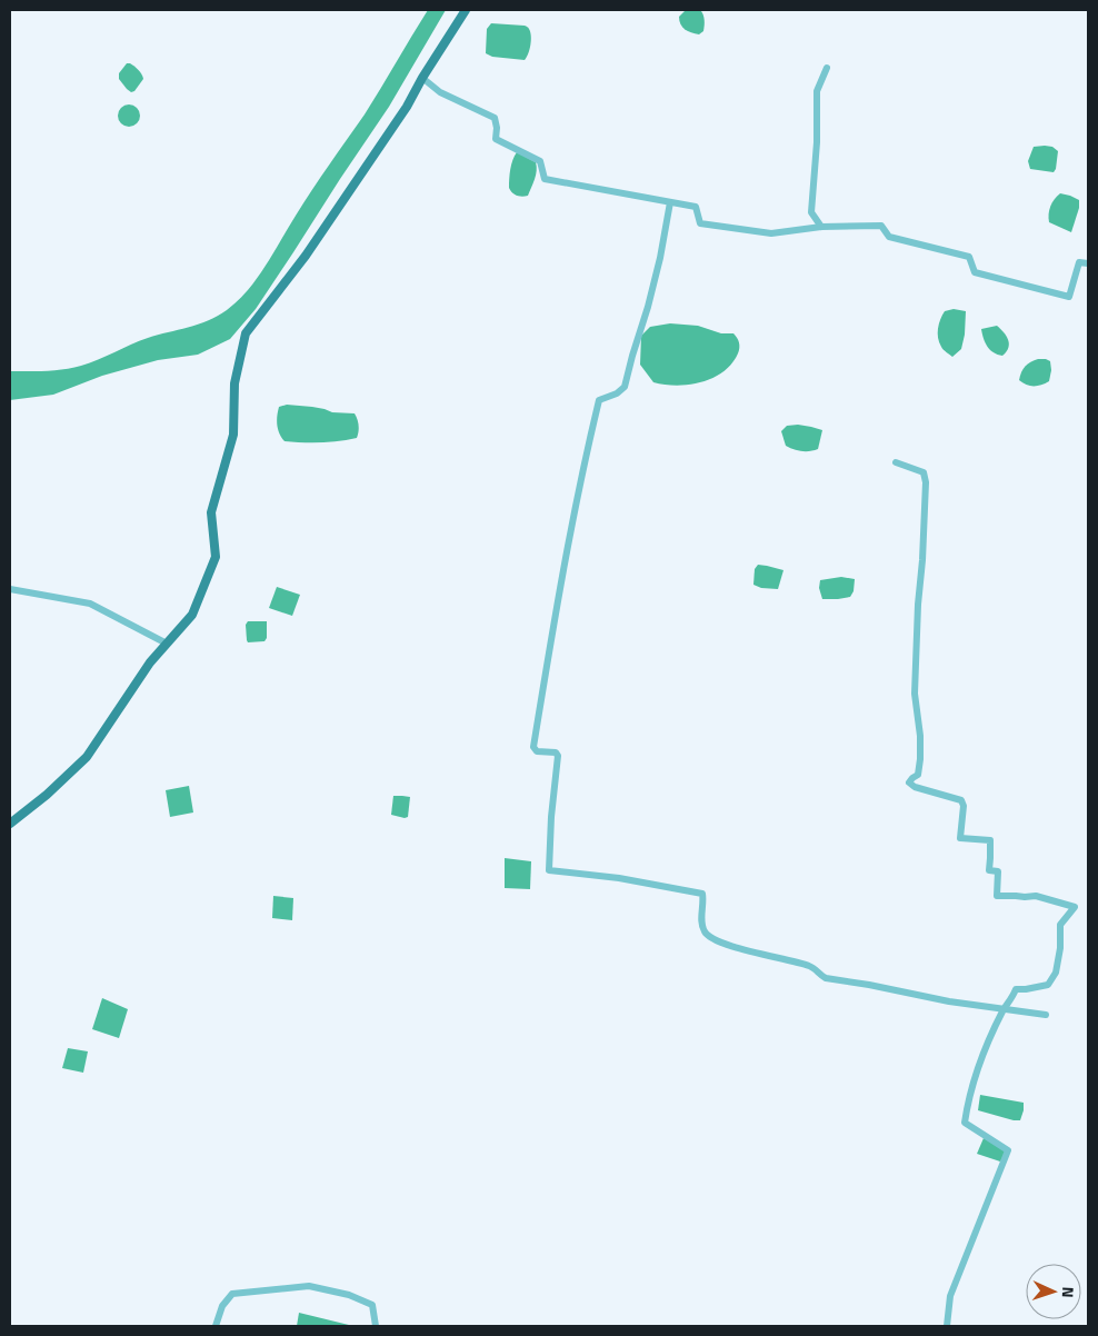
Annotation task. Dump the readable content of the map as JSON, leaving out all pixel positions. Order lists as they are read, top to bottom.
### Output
{
  "north": "right"
}
